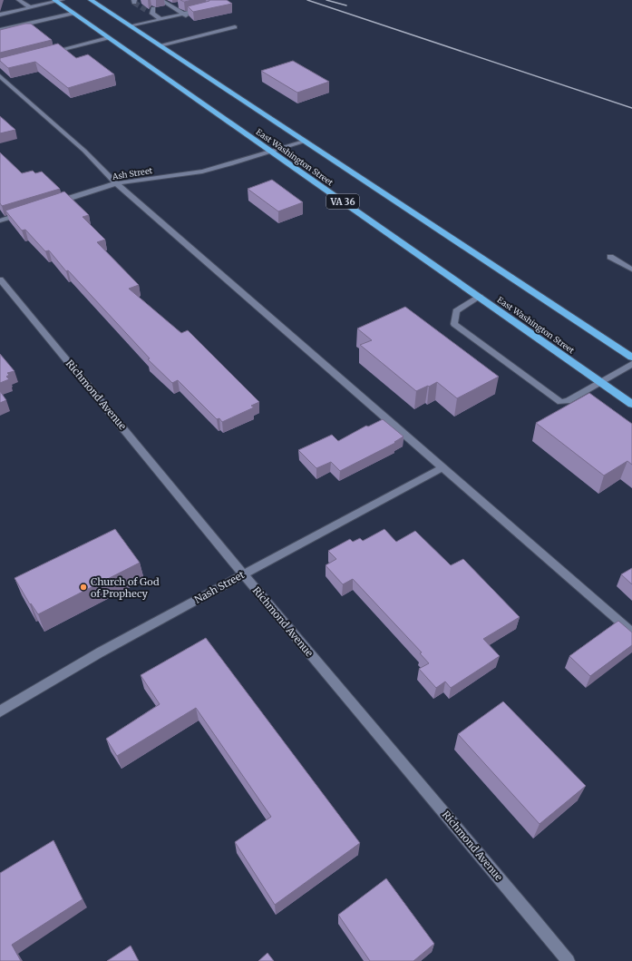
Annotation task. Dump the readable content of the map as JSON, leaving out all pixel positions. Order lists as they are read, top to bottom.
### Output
{
  "streets": {
    "highway": ["East Washington Street", "VA 36"],
    "street": ["Ash Street", "Richmond Avenue", "Nash Street"]
  },
  "crossings": [
    ["East Washington Street", "Ash Street"],
    ["Richmond Avenue", "Nash Street"]
  ],
  "places": ["Church of God of Prophecy"]
}
